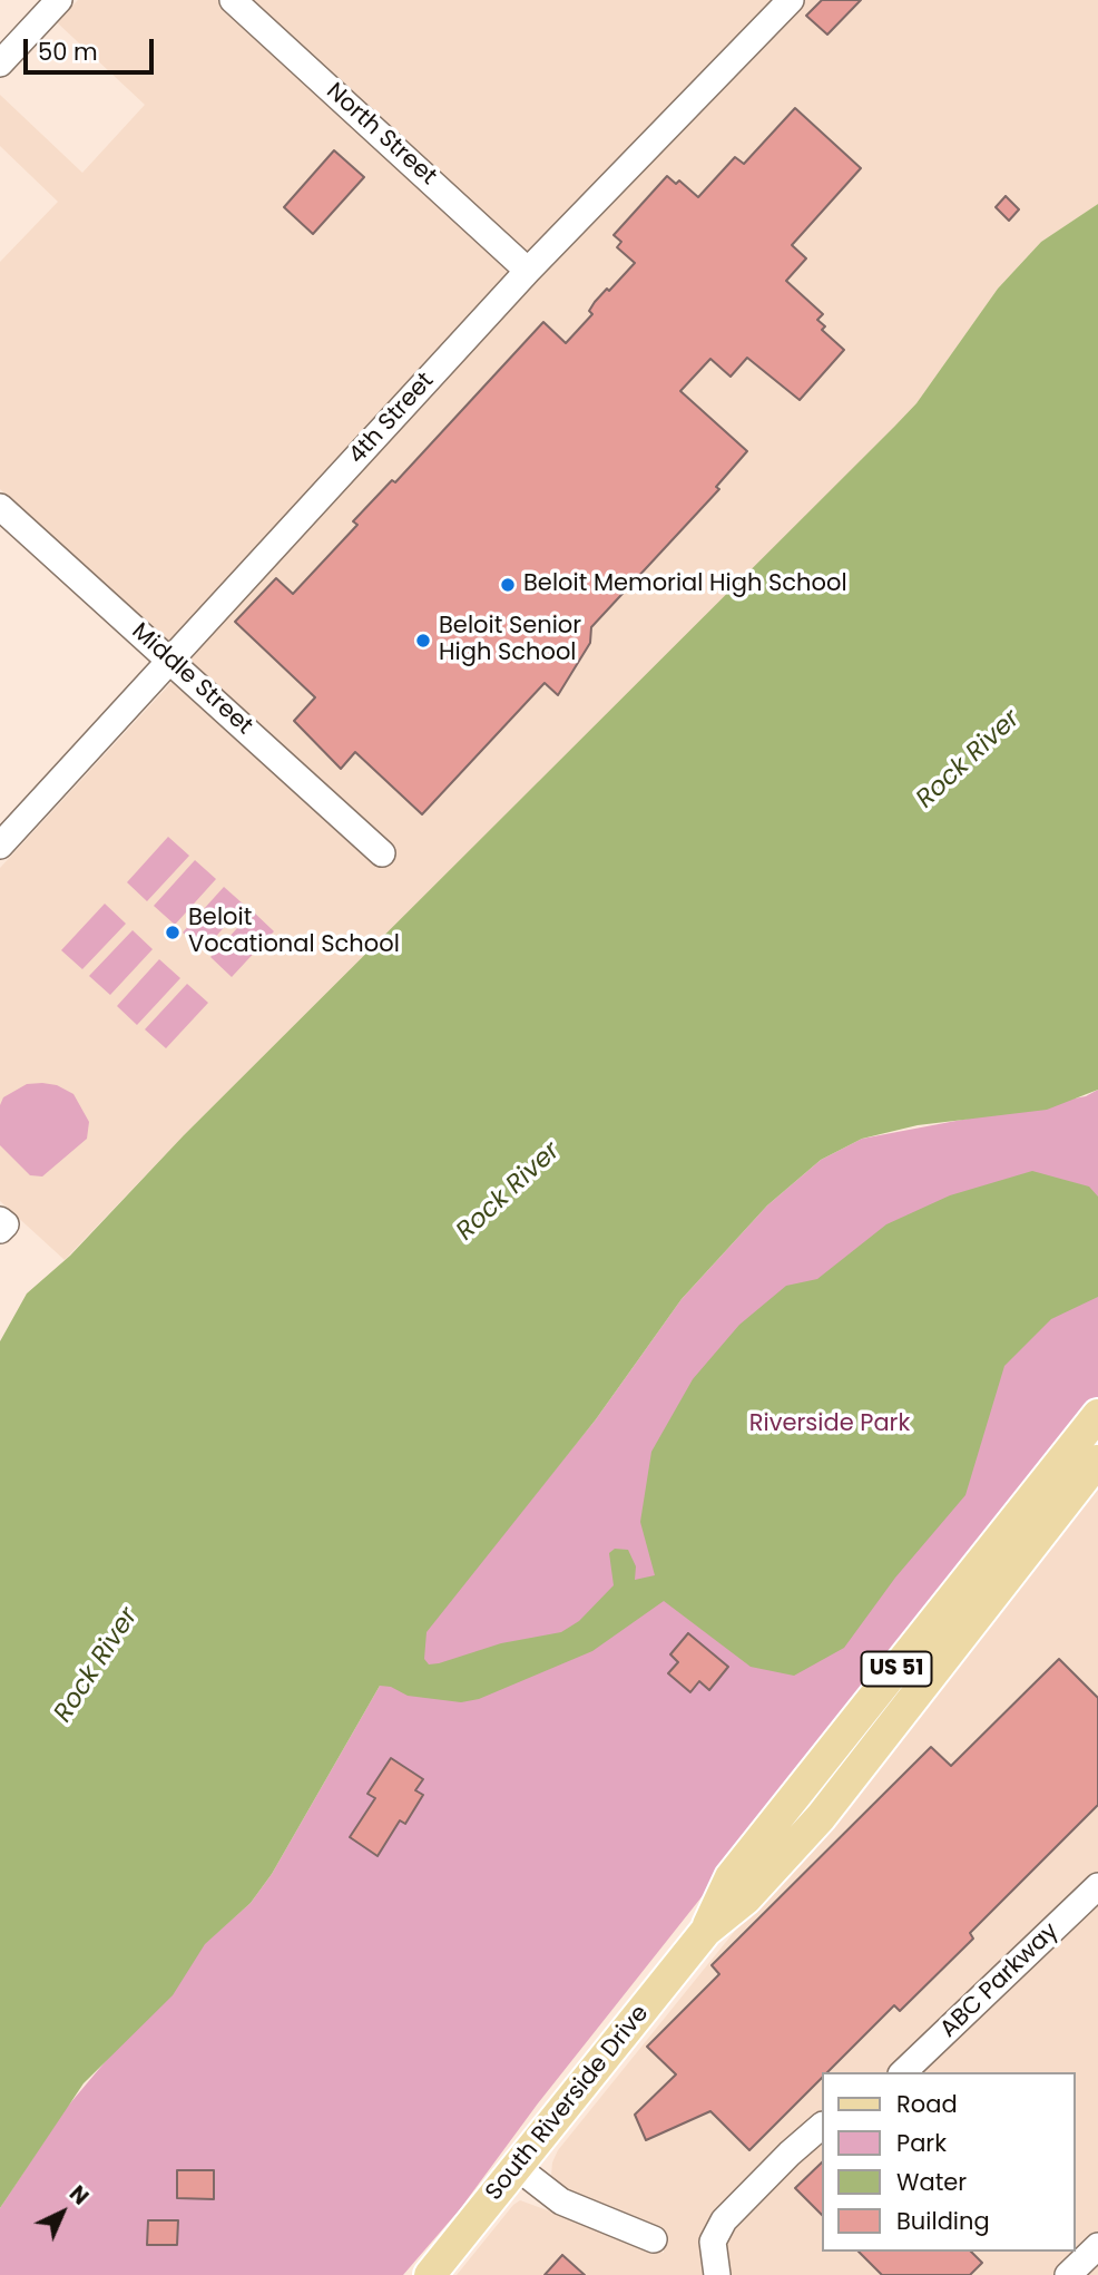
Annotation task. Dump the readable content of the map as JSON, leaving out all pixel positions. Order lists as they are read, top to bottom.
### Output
{
  "streets": {
    "main road": ["US 51", "South Riverside Drive"],
    "street": [
      "North Street",
      "4th Street",
      "Middle Street",
      "ABC Parkway"
    ]
  },
  "crossings": [
    ["North Street", "4th Street"],
    ["4th Street", "Middle Street"]
  ],
  "water": ["Rock River"],
  "parks": ["Riverside Park"],
  "places": ["Beloit Memorial High School", "Beloit Senior High School", "Beloit Vocational School"],
  "legend": [
    "Road",
    "Park",
    "Water",
    "Building"
  ],
  "scale_bar": "50 m",
  "north": "top right"
}
